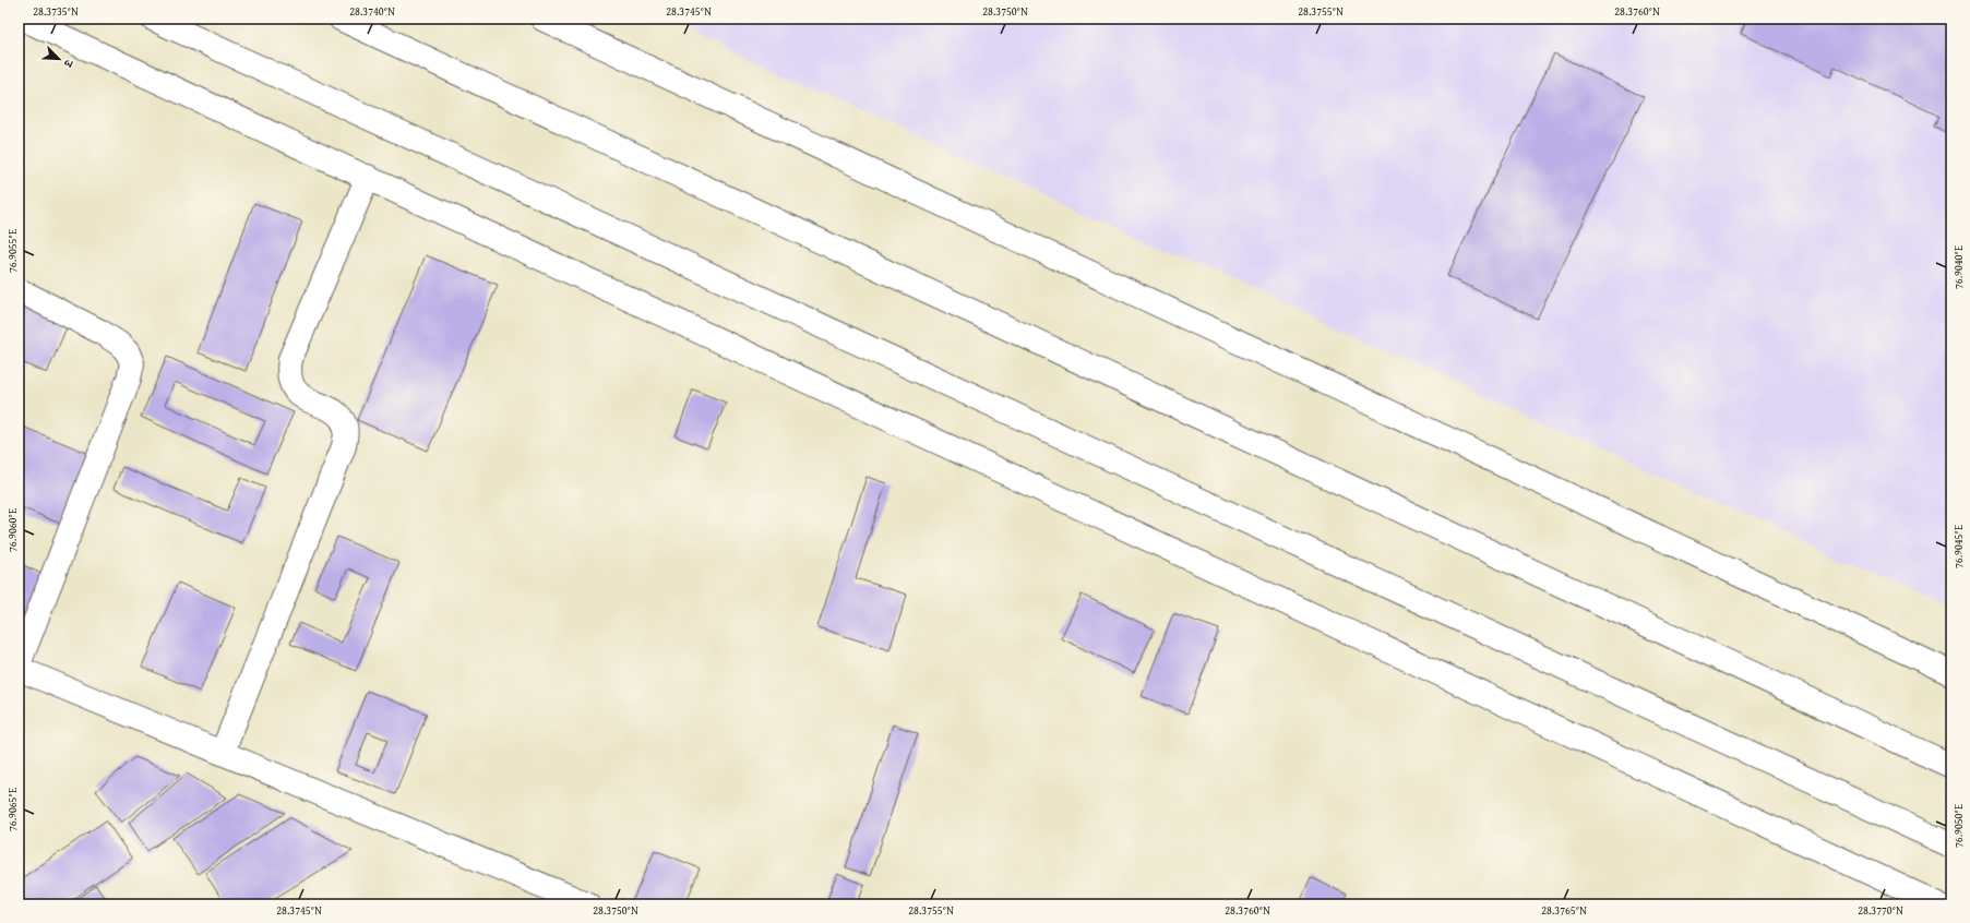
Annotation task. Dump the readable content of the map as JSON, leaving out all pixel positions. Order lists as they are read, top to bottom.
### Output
{
  "north": "bottom right",
  "coordinates": [
    "28.3735°N",
    "28.3740°N",
    "28.3745°N",
    "28.3750°N",
    "28.3755°N",
    "28.3760°N",
    "76.9055°E",
    "76.9040°E",
    "76.9060°E",
    "76.9045°E",
    "76.9065°E",
    "76.9050°E",
    "28.3765°N",
    "28.3770°N"
  ]
}
